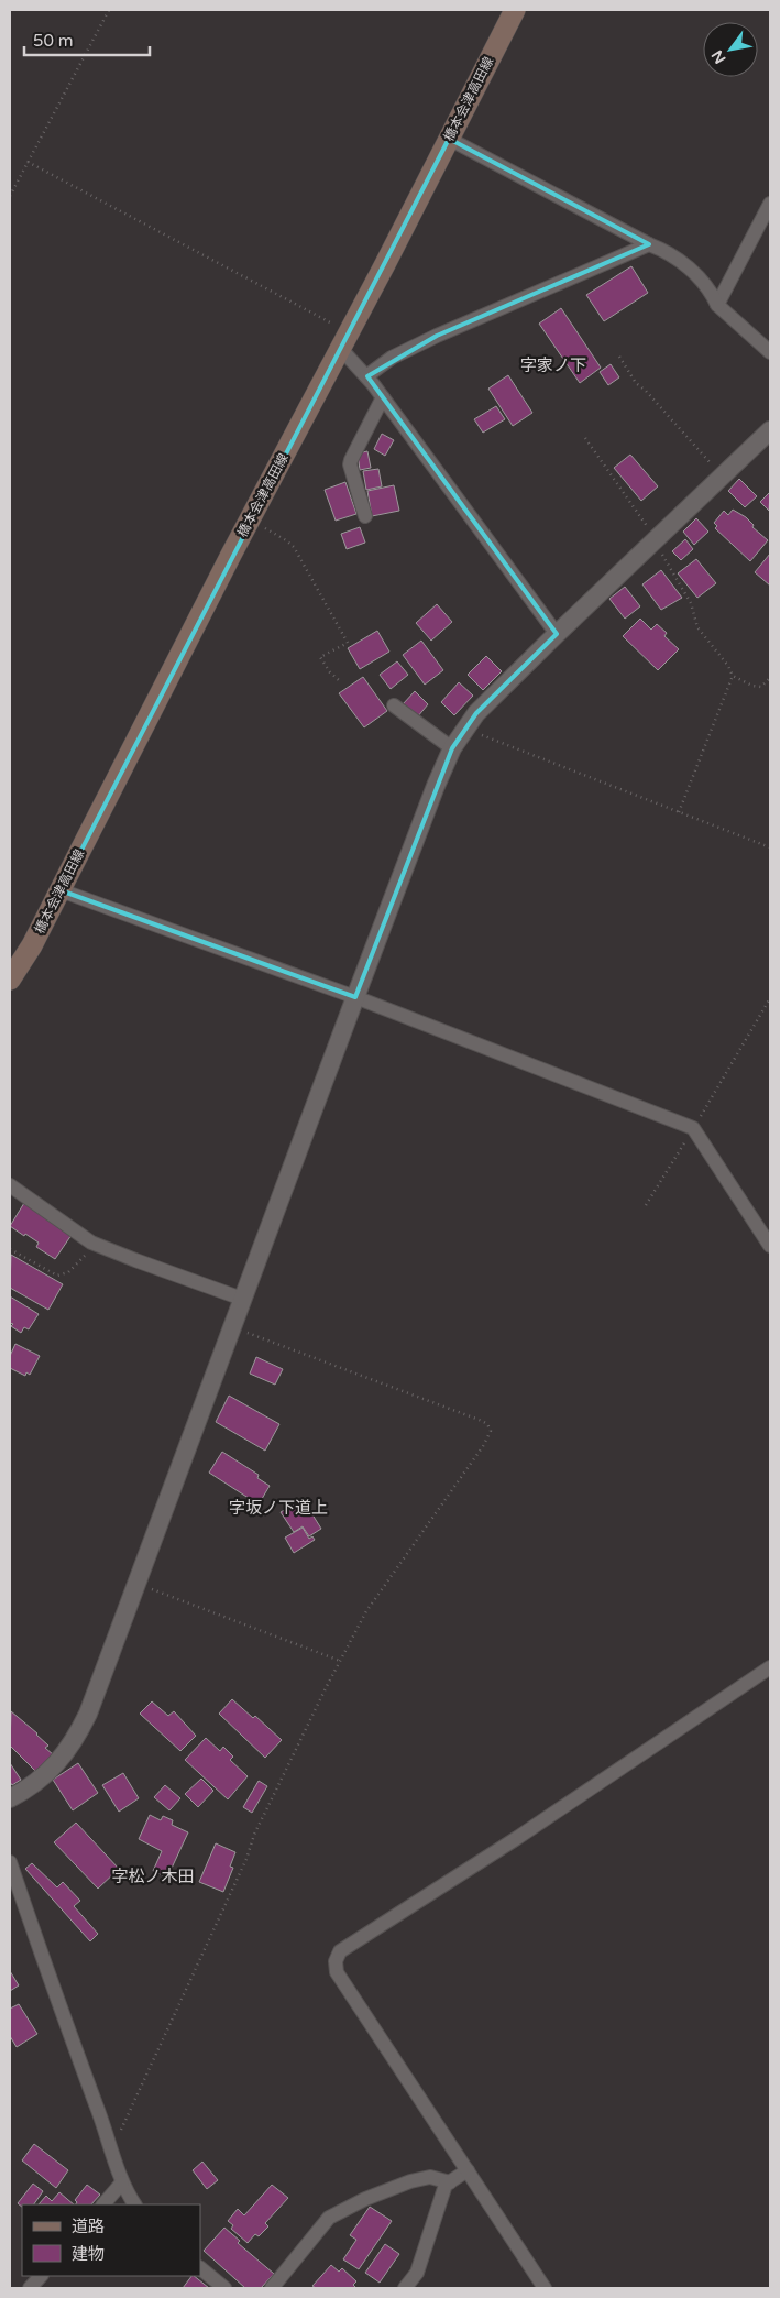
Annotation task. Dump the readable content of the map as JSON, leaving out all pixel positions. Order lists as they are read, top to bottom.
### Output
{
  "streets": {
    "main road": ["橋本会津高田線"]
  },
  "districts": ["字家ノ下", "字坂ノ下道上", "字松ノ木田"],
  "legend": ["道路", "建物"],
  "scale_bar": "50 m",
  "north": "bottom left"
}
